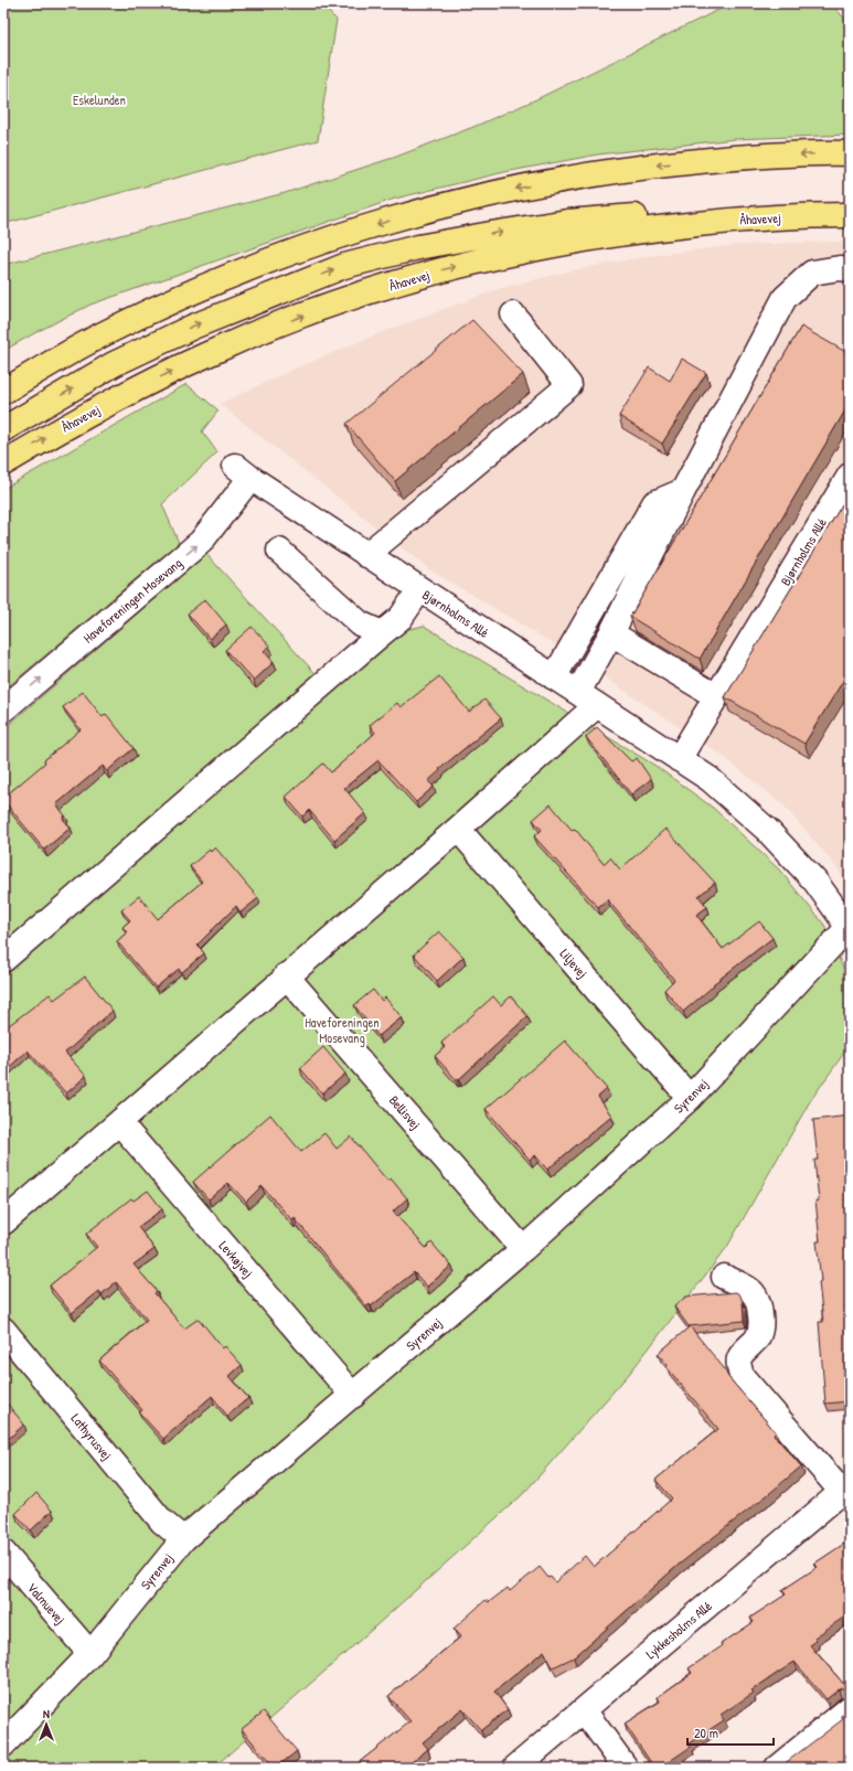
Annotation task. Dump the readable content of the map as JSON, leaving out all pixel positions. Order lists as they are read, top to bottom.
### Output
{
  "streets": {
    "main road": ["Åhavevej"],
    "street": [
      "Bjørnholms Allé",
      "Haveforeningen Mosevang",
      "Liljevej",
      "Syrenvej",
      "Bellisvej",
      "Levkøjvej",
      "Lathyrusvej",
      "Valmuevej",
      "Lykkesholms Allé"
    ]
  },
  "crossings": [
    ["Bjørnholms Allé", "Haveforeningen Mosevang"],
    ["Bjørnholms Allé", "Syrenvej"],
    ["Liljevej", "Syrenvej"],
    ["Syrenvej", "Bellisvej"],
    ["Syrenvej", "Levkøjvej"],
    ["Syrenvej", "Lathyrusvej"],
    ["Syrenvej", "Valmuevej"]
  ],
  "parks": ["Eskelunden", "Haveforeningen Mosevang"],
  "scale_bar": "20 m",
  "north": "top"
}
